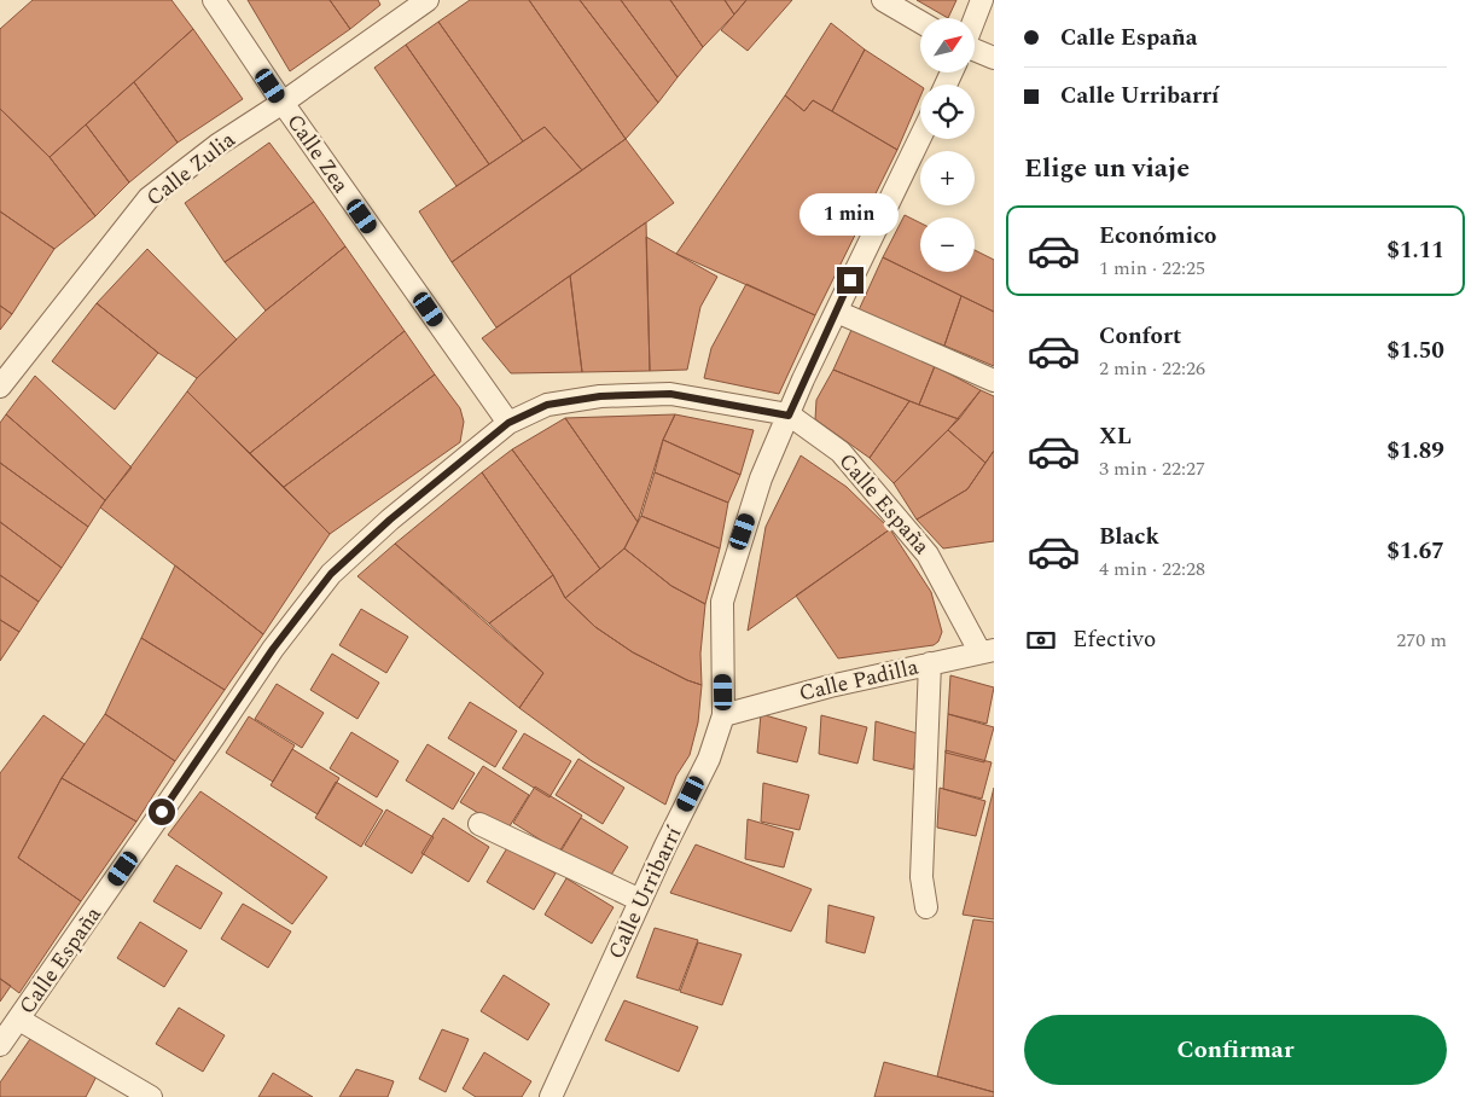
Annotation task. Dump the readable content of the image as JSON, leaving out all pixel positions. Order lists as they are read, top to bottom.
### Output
{
  "streets": {
    "street": [
      "Calle Zea",
      "Calle Zulia",
      "Calle España",
      "Calle Padilla",
      "Calle Urribarrí"
    ]
  },
  "crossings": [
    ["Calle Zea", "Calle Zulia"],
    ["Calle Zea", "Calle España"],
    ["Calle España", "Calle Padilla"],
    ["Calle España", "Calle Urribarrí"],
    ["Calle Padilla", "Calle Urribarrí"]
  ],
  "north": "top right",
  "page": {
    "banner": ["Calle España", "Calle Urribarrí"],
    "map_buttons": ["+", "−"],
    "heading": "Elige un viaje",
    "bubble": "1 min",
    "list": [
      {
        "name": "Económico",
        "note": "1 min · 22:25",
        "value": "$1.11"
      },
      {
        "name": "Confort",
        "note": "2 min · 22:26",
        "value": "$1.50"
      },
      {
        "name": "XL",
        "note": "3 min · 22:27",
        "value": "$1.89"
      },
      {
        "name": "Black",
        "note": "4 min · 22:28",
        "value": "$1.67"
      }
    ],
    "pay": ["Efectivo", "270 m"],
    "buttons": "Confirmar"
  }
}
